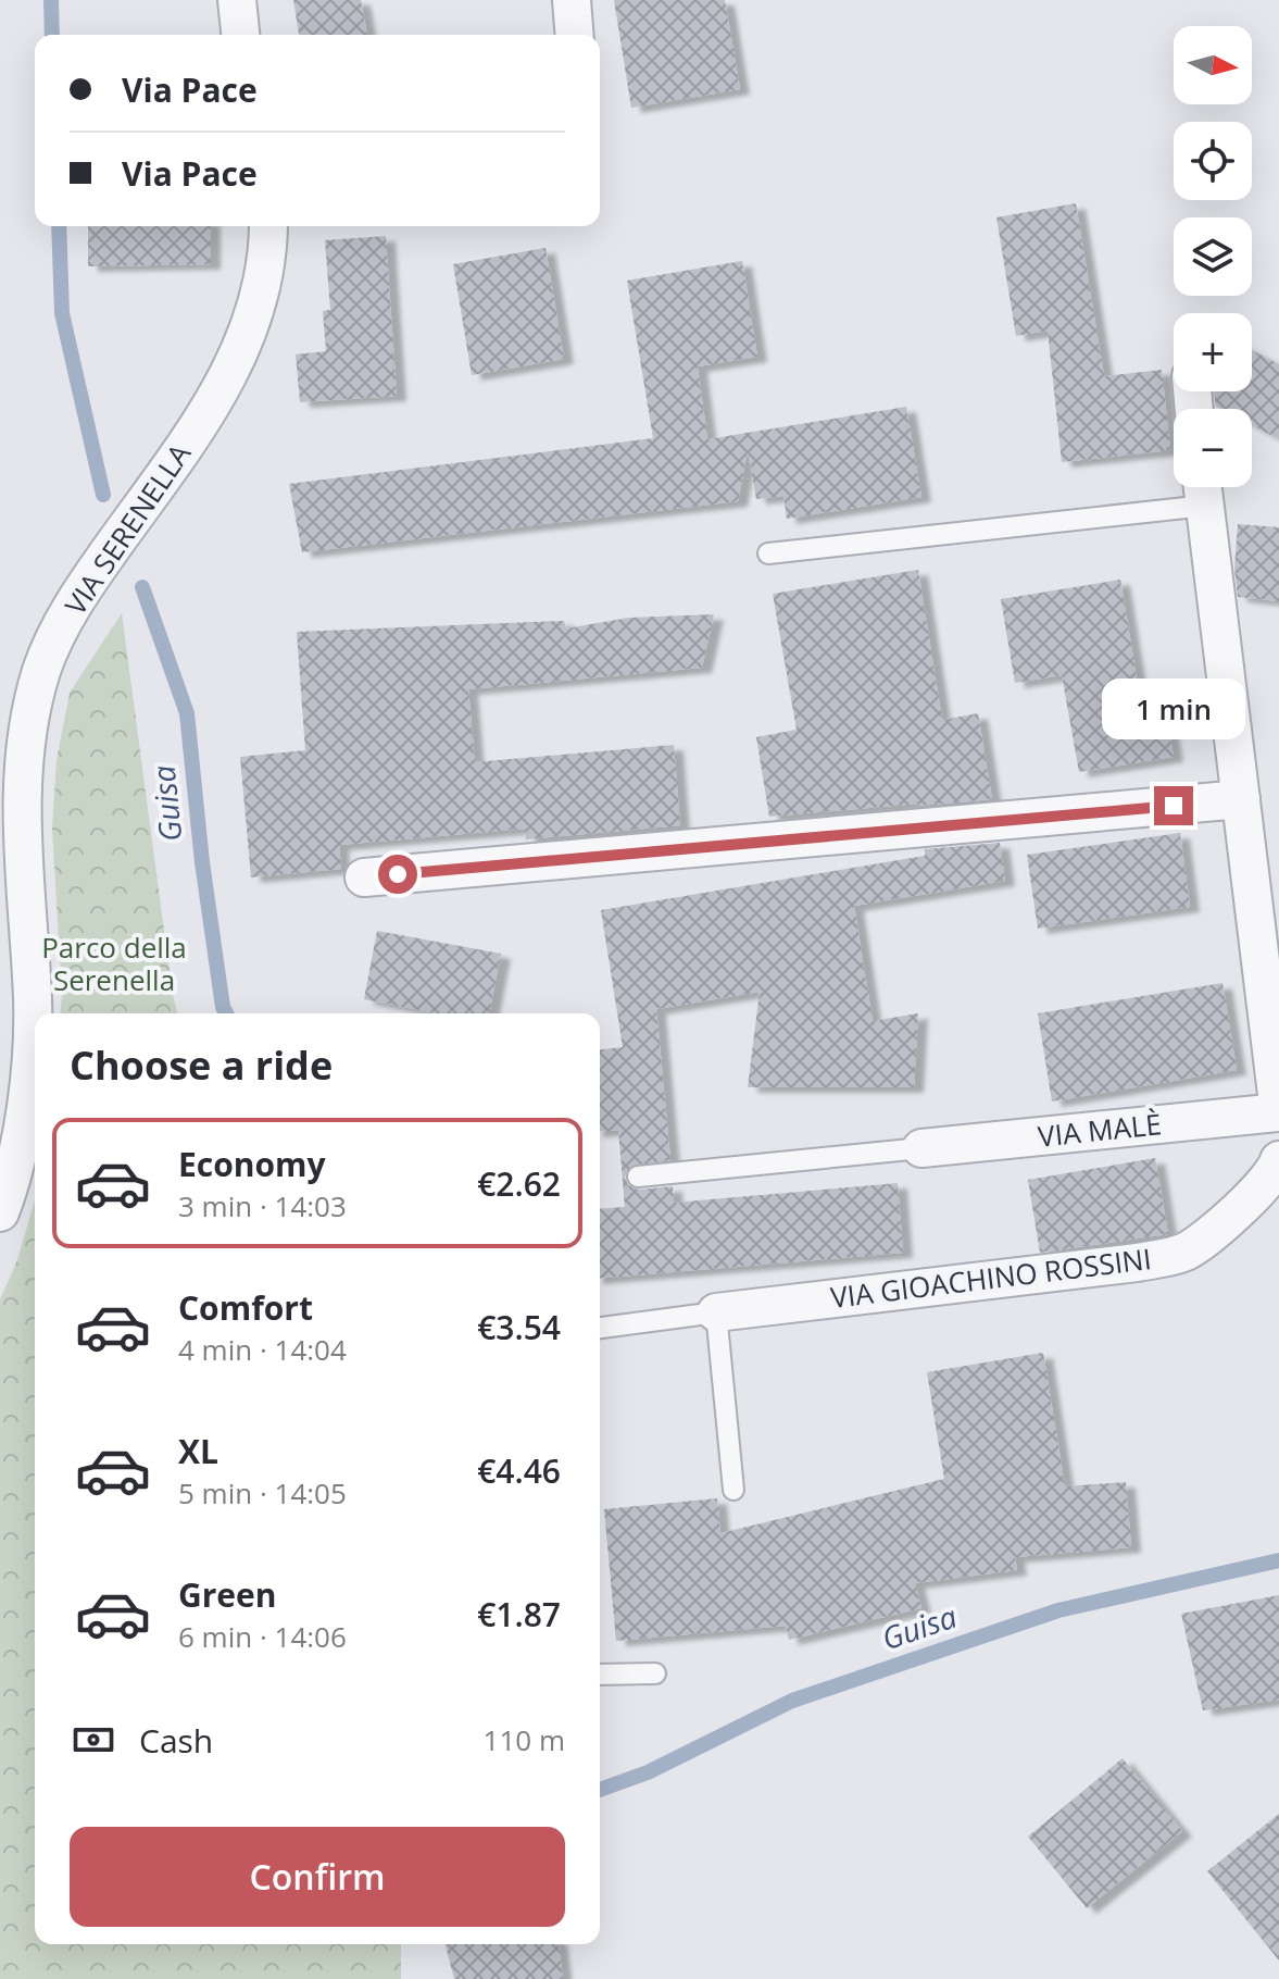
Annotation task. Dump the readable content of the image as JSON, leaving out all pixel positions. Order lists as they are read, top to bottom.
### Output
{
  "streets": {
    "street": ["VIA SERENELLA", "VIA MALÈ", "VIA GIOACHINO ROSSINI"]
  },
  "water": ["Guisa"],
  "parks": ["Parco della Serenella"],
  "north": "right",
  "page": {
    "map_buttons": ["+", "−"],
    "banner": ["Via Pace", "Via Pace"],
    "bubble": "1 min",
    "heading": "Choose a ride",
    "list": [
      {
        "name": "Economy",
        "note": "3 min · 14:03",
        "value": "€2.62"
      },
      {
        "name": "Comfort",
        "note": "4 min · 14:04",
        "value": "€3.54"
      },
      {
        "name": "XL",
        "note": "5 min · 14:05",
        "value": "€4.46"
      },
      {
        "name": "Green",
        "note": "6 min · 14:06",
        "value": "€1.87"
      }
    ],
    "pay": ["Cash", "110 m"],
    "buttons": "Confirm"
  }
}
